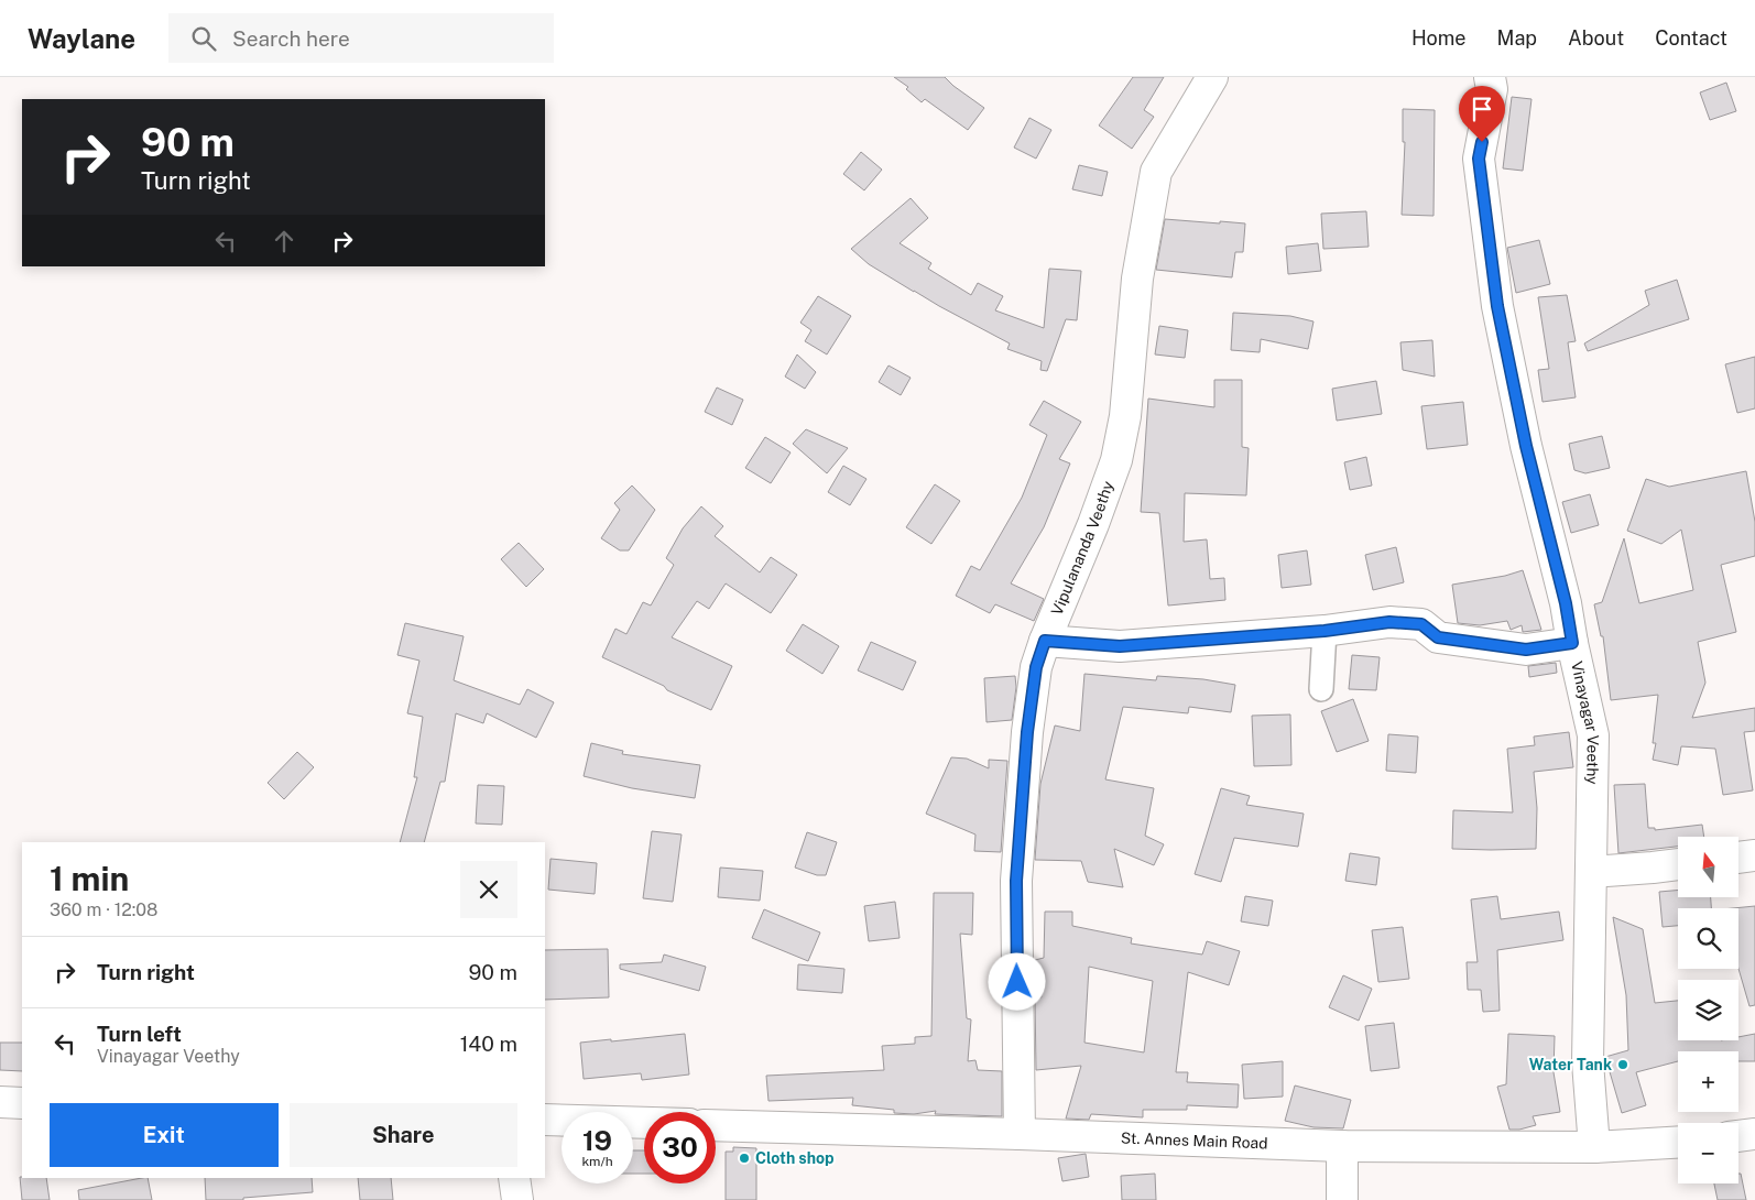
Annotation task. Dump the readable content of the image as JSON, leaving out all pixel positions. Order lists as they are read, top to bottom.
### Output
{
  "streets": {
    "street": ["Vipulananda Veethy", "Vinayagar Veethy", "St. Annes Main Road"]
  },
  "crossings": [
    ["Vipulananda Veethy", "St. Annes Main Road"],
    ["Vinayagar Veethy", "St. Annes Main Road"]
  ],
  "places": ["Water Tank", "Cloth shop"],
  "north": "top",
  "page": {
    "header": "Waylane",
    "search": "Search here",
    "nav": [
      "Home",
      "Map",
      "About",
      "Contact"
    ],
    "turn": ["90 m", "Turn right"],
    "map_buttons": ["+", "−"],
    "heading": ["1 min", "360 m · 12:08"],
    "list": [
      {
        "name": "Turn right",
        "value": "90 m"
      },
      {
        "name": "Turn left",
        "note": "Vinayagar Veethy",
        "value": "140 m"
      }
    ],
    "buttons": ["Exit", "Share"],
    "speed": "19 km/h",
    "limit": "30"
  }
}
